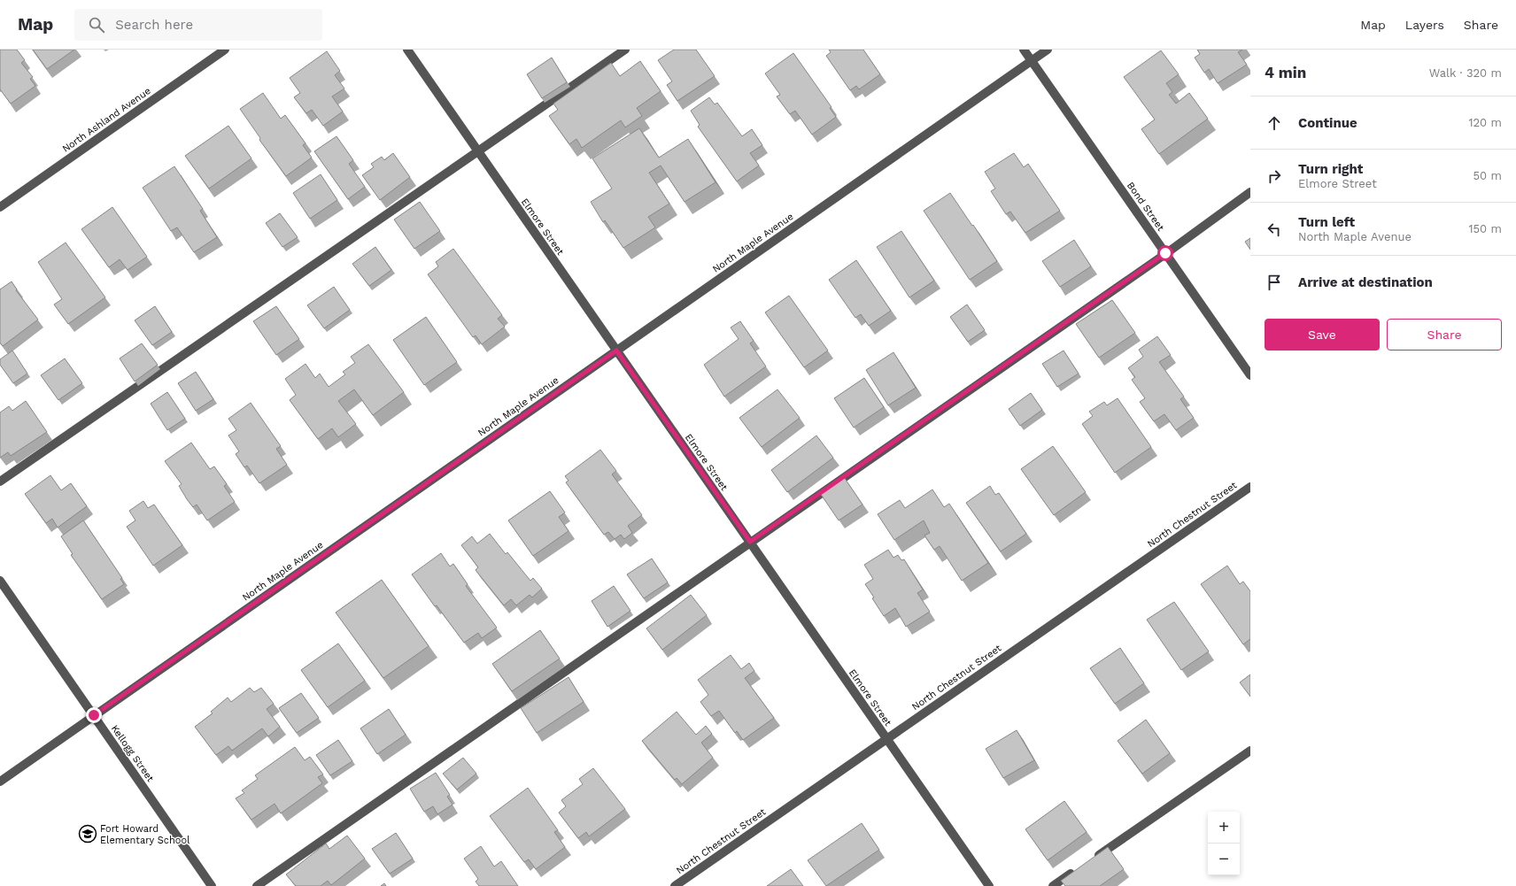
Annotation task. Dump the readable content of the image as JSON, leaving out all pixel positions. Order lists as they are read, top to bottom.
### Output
{
  "streets": {
    "street": [
      "North Ashland Avenue",
      "Bond Street",
      "Elmore Street",
      "North Maple Avenue",
      "North Chestnut Street",
      "Kellogg Street"
    ]
  },
  "crossings": [
    ["Bond Street", "North Maple Avenue"],
    ["Elmore Street", "North Maple Avenue"],
    ["Elmore Street", "North Chestnut Street"],
    ["North Maple Avenue", "Kellogg Street"]
  ],
  "places": {
    "school or university": ["Fort Howard Elementary School"]
  },
  "page": {
    "header": "Map",
    "search": "Search here",
    "nav": ["Map", "Layers", "Share"],
    "heading": ["4 min", "Walk · 320 m"],
    "list": [
      ["Continue", "120 m"],
      ["Turn right", "Elmore Street", "50 m"],
      ["Turn left", "North Maple Avenue", "150 m"],
      "Arrive at destination"
    ],
    "buttons": ["Save", "Share"],
    "map_buttons": ["+", "−"]
  }
}
